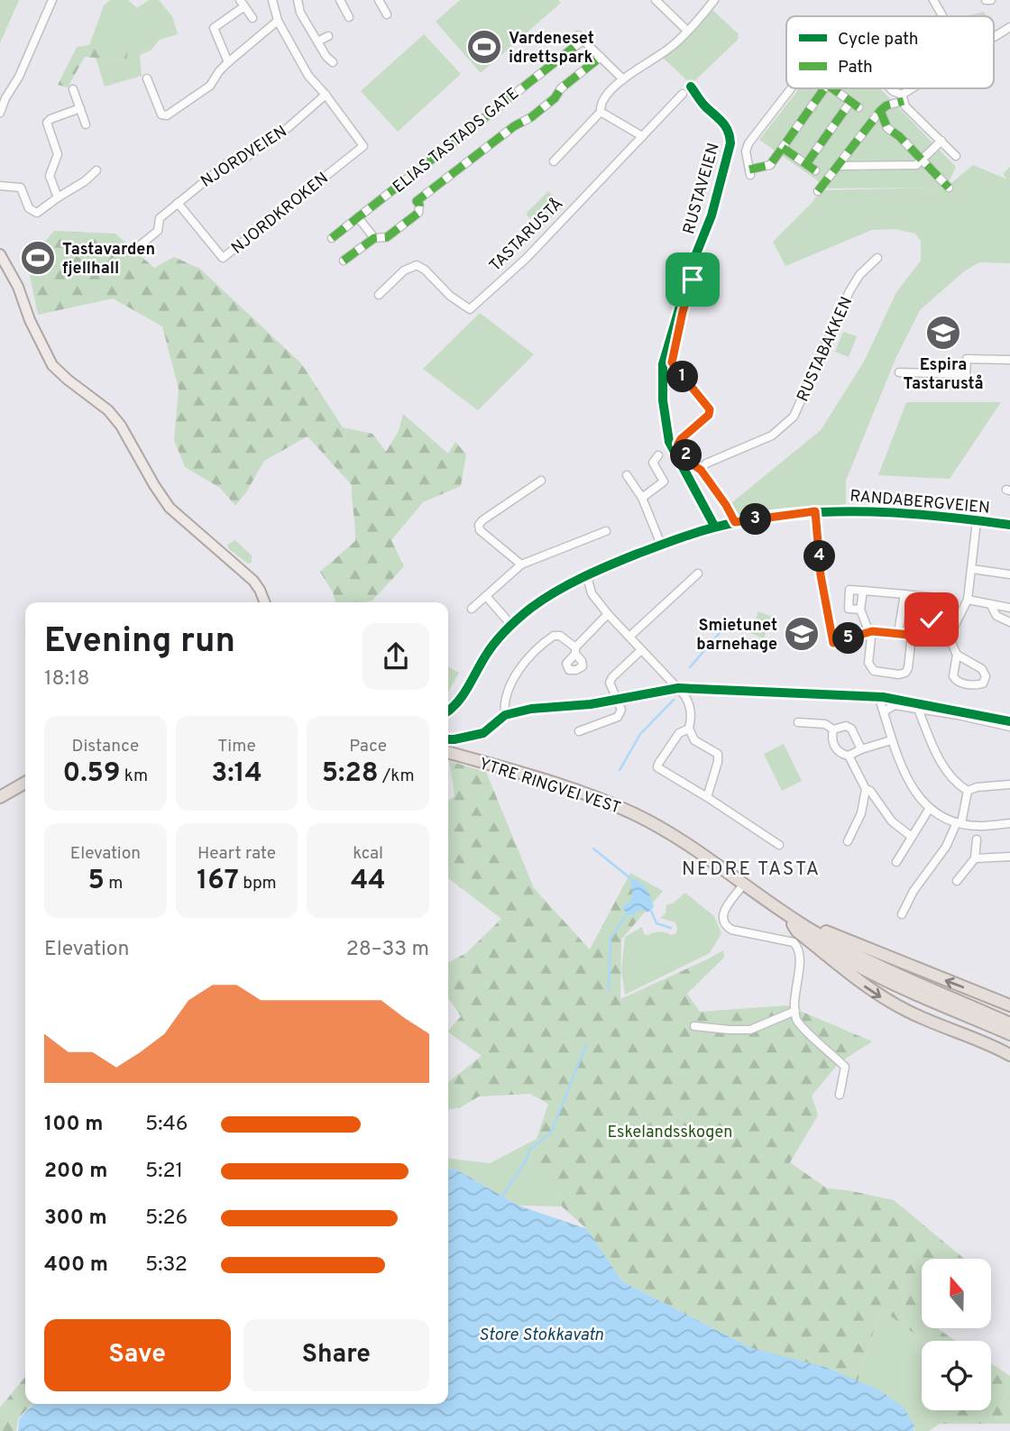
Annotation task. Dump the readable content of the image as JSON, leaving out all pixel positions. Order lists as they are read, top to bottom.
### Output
{
  "streets": {
    "highway": ["YTRE RINGVEI VEST"],
    "street": [
      "ELIAS TASTADS GATE",
      "NJORDVEIEN",
      "NJORDKROKEN",
      "TASTARUSTÅ",
      "RUSTABAKKEN",
      "RANDABERGVEIEN"
    ],
    "cycle path": ["RUSTAVEIEN"]
  },
  "crossings": [
    ["NJORDVEIEN", "NJORDKROKEN"]
  ],
  "districts": ["NEDRE TASTA"],
  "water": ["Store Stokkavatn"],
  "parks": ["Eskelandsskogen"],
  "places": {
    "sports": ["Vardeneset idrettspark", "Tastavarden fjellhall"],
    "school or university": ["Espira Tastarustå", "Smietunet barnehage"]
  },
  "legend": ["Cycle path", "Path"],
  "north": "top",
  "page": {
    "pins": [
      "1",
      "2",
      "3",
      "4",
      "5"
    ],
    "heading": ["Evening run", "18:18"],
    "stats": [
      ["Distance", "0.59 km"],
      ["Time", "3:14"],
      ["Pace", "5:28 /km"],
      ["Elevation", "5 m"],
      ["Heart rate", "167 bpm"],
      ["kcal", "44"]
    ],
    "chart": ["Elevation", "28–33 m"],
    "list": [
      {
        "name": "100 m",
        "note": "5:46"
      },
      {
        "name": "200 m",
        "note": "5:21"
      },
      {
        "name": "300 m",
        "note": "5:26"
      },
      {
        "name": "400 m",
        "note": "5:32"
      }
    ],
    "buttons": ["Save", "Share"]
  }
}
